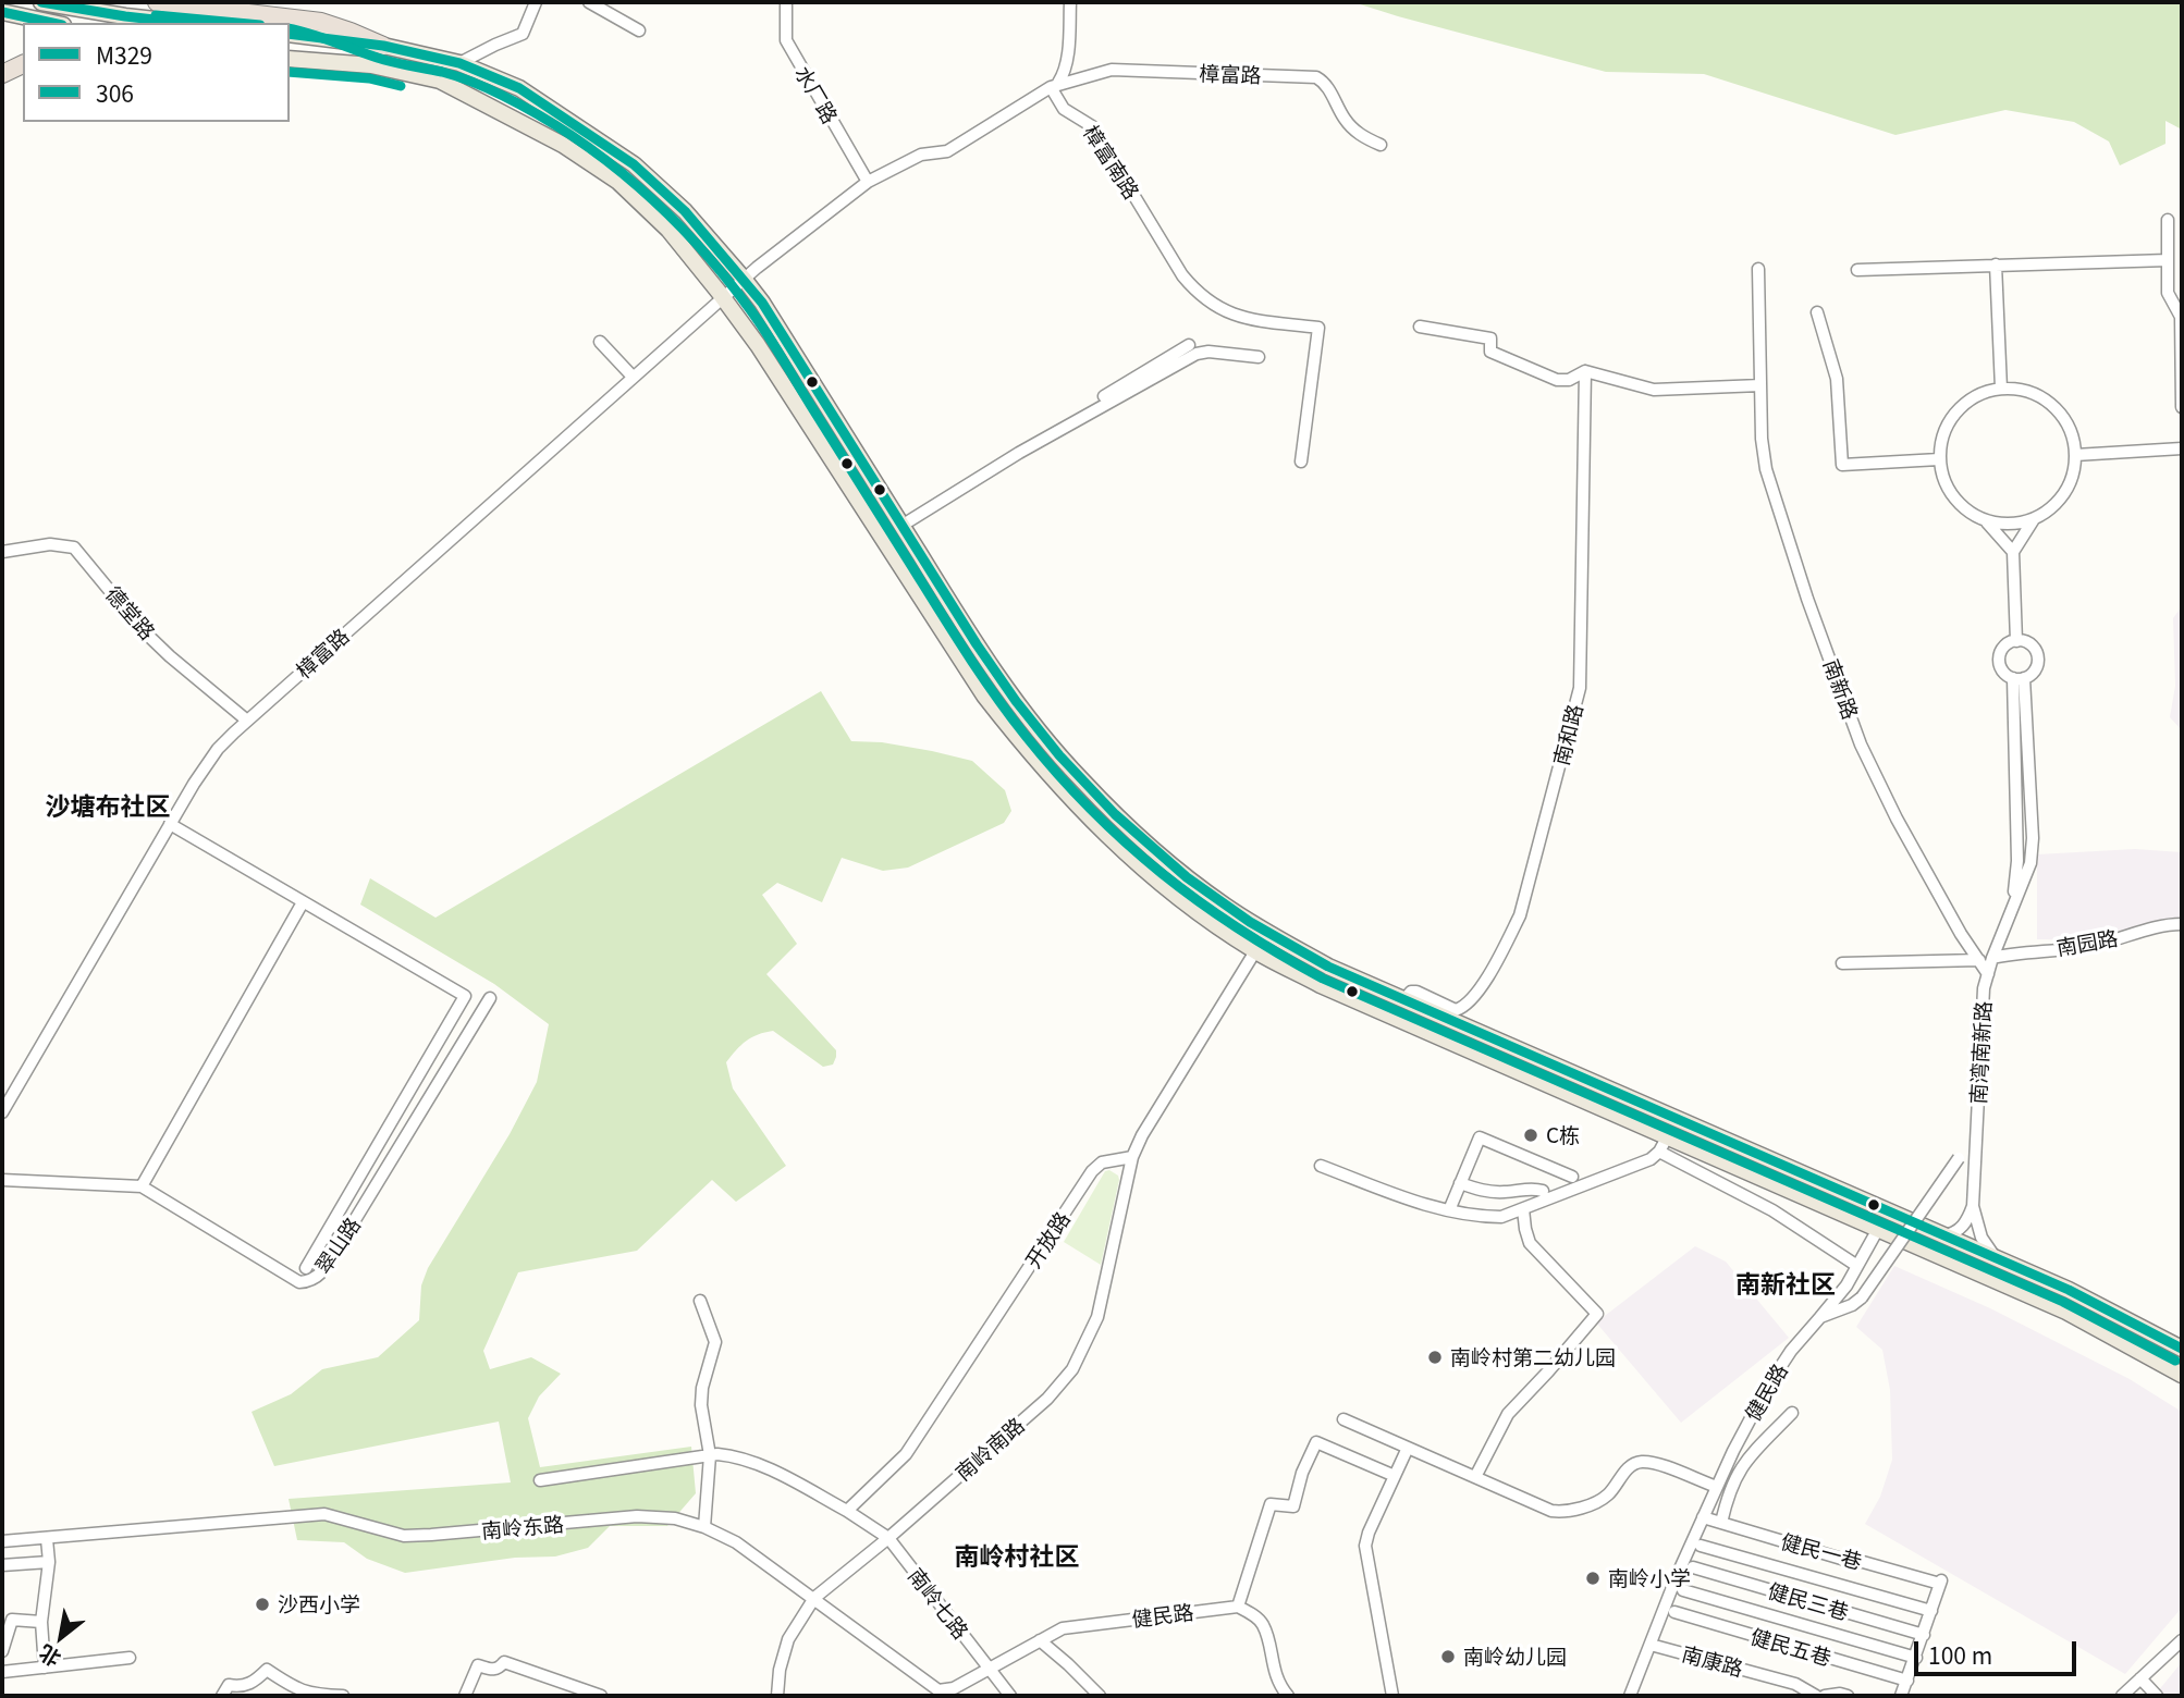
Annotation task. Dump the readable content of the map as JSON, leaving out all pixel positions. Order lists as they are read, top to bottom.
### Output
{
  "streets": {
    "street": [
      "樟富路",
      "水厂路",
      "樟富南路",
      "德堂路",
      "南新路",
      "南和路",
      "南园路",
      "南湾南新路",
      "开放路",
      "翠山路",
      "健民路",
      "南岭南路",
      "南岭东路",
      "健民一巷",
      "健民三巷",
      "南岭七路",
      "健民五巷",
      "南康路"
    ]
  },
  "crossings": [
    ["樟富路", "樟富南路"],
    ["樟富路", "德堂路"],
    ["南新路", "南湾南新路"],
    ["南园路", "南湾南新路"],
    ["南湾南新路", "健民路"],
    ["开放路", "南岭南路"],
    ["健民路", "南岭东路"],
    ["健民路", "健民一巷"],
    ["健民路", "南岭七路"],
    ["健民路", "南康路"],
    ["南岭南路", "南岭东路"],
    ["南岭南路", "南岭七路"],
    ["南岭东路", "南岭七路"]
  ],
  "districts": ["沙塘布社区", "南新社区", "南岭村社区"],
  "places": [
    "C栋",
    "南岭村第二幼儿园",
    "南岭小学",
    "沙西小学",
    "南岭幼儿园"
  ],
  "lines": ["transit line M329", "transit line 306"],
  "legend": ["M329", "306"],
  "scale_bar": "100 m",
  "north": "bottom left"
}
